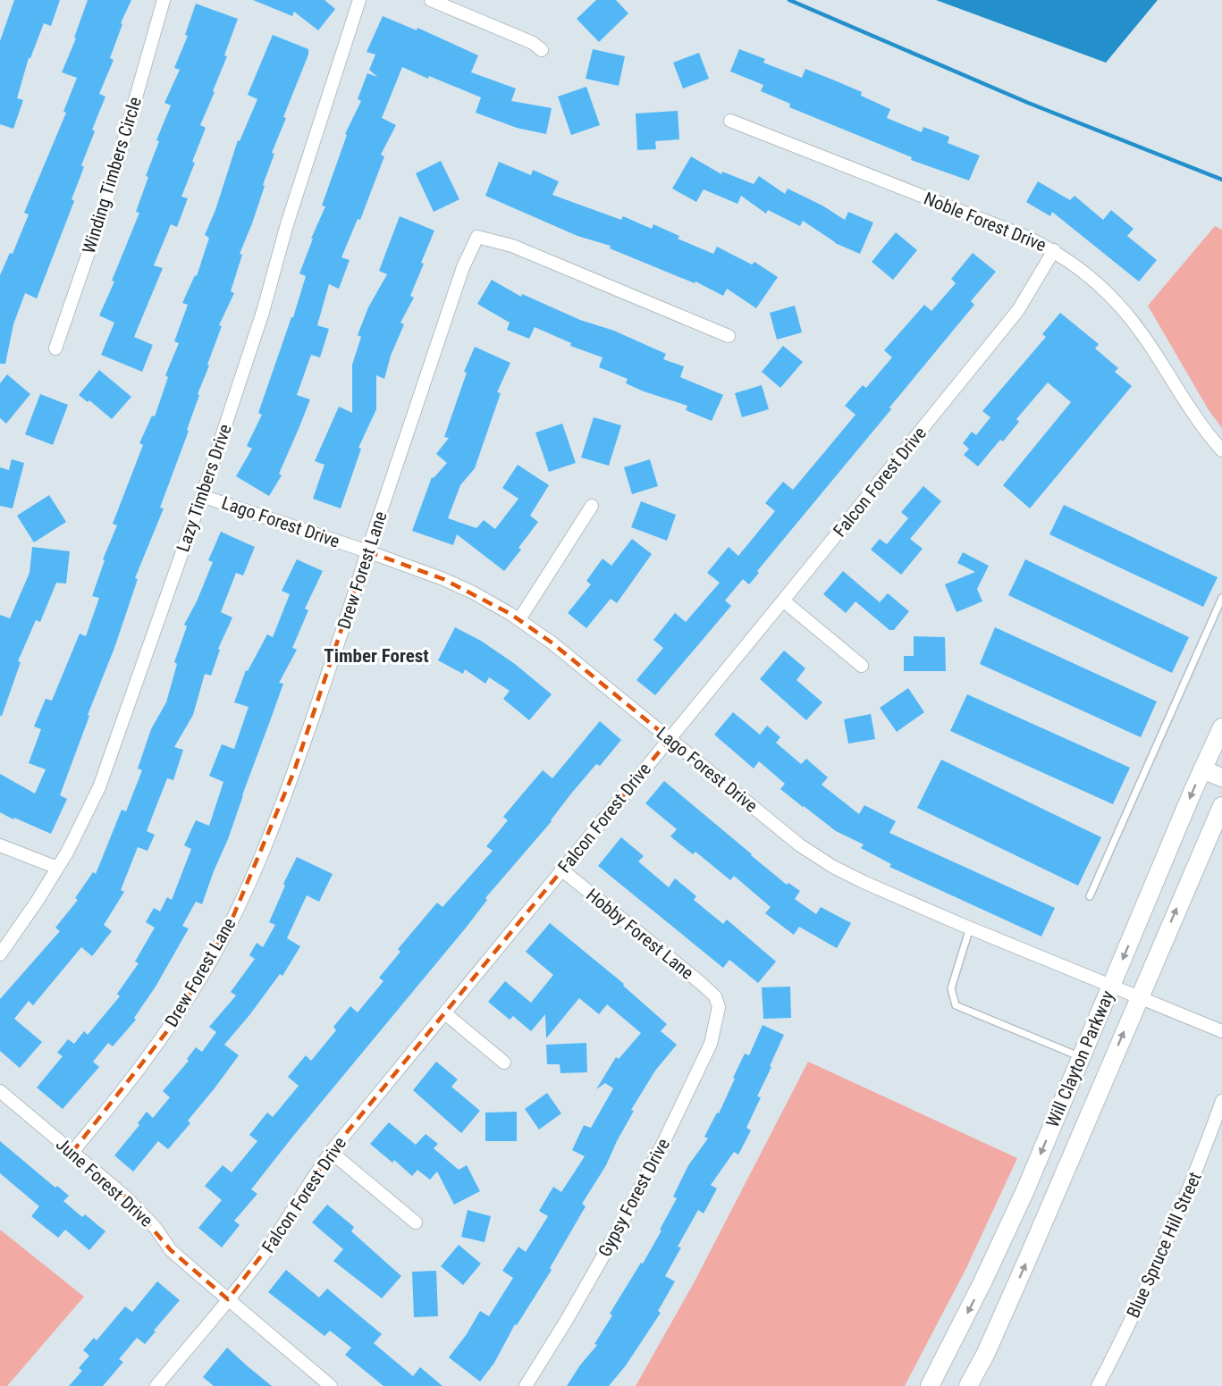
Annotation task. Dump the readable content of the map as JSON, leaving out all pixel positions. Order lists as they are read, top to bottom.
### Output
{
  "streets": {
    "main road": ["Will Clayton Parkway"],
    "street": [
      "Winding Timbers Circle",
      "Noble Forest Drive",
      "Falcon Forest Drive",
      "Lazy Timbers Drive",
      "Lago Forest Drive",
      "Drew Forest Lane",
      "Hobby Forest Lane",
      "June Forest Drive",
      "Gypsy Forest Drive",
      "Blue Spruce Hill Street"
    ]
  },
  "crossings": [
    ["Noble Forest Drive", "Falcon Forest Drive"],
    ["Falcon Forest Drive", "Lago Forest Drive"],
    ["Falcon Forest Drive", "Hobby Forest Lane"],
    ["Falcon Forest Drive", "June Forest Drive"],
    ["Lazy Timbers Drive", "Lago Forest Drive"],
    ["Lago Forest Drive", "Drew Forest Lane"],
    ["Lago Forest Drive", "Will Clayton Parkway"],
    ["Drew Forest Lane", "June Forest Drive"],
    ["Hobby Forest Lane", "Gypsy Forest Drive"]
  ],
  "districts": ["Timber Forest"]
}
